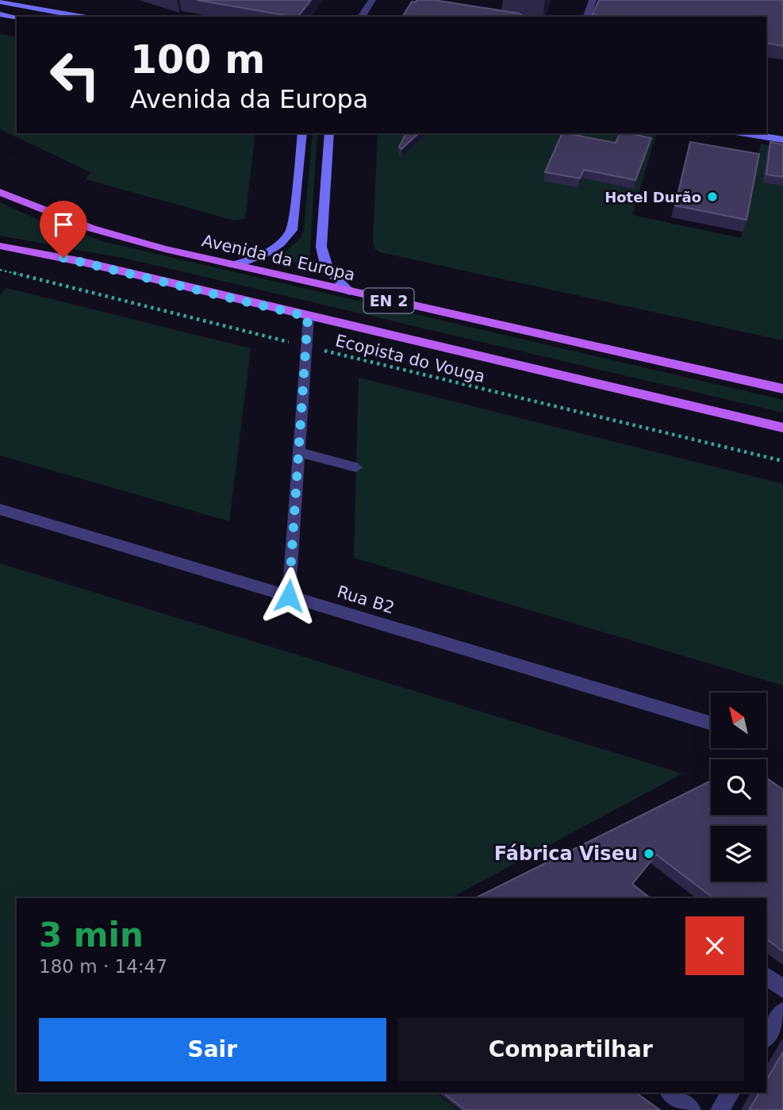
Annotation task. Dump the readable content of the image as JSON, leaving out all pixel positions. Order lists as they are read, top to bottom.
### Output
{
  "streets": {
    "main road": ["Avenida da Europa", "EN 2"],
    "street": ["Rua B2"],
    "path": ["Ecopista do Vouga"]
  },
  "places": ["Hotel Durão", "Fábrica Viseu"],
  "north": "top left",
  "page": {
    "turn": ["100 m", "Avenida da Europa"],
    "heading": ["3 min", "180 m · 14:47"],
    "buttons": ["Sair", "Compartilhar"]
  }
}
